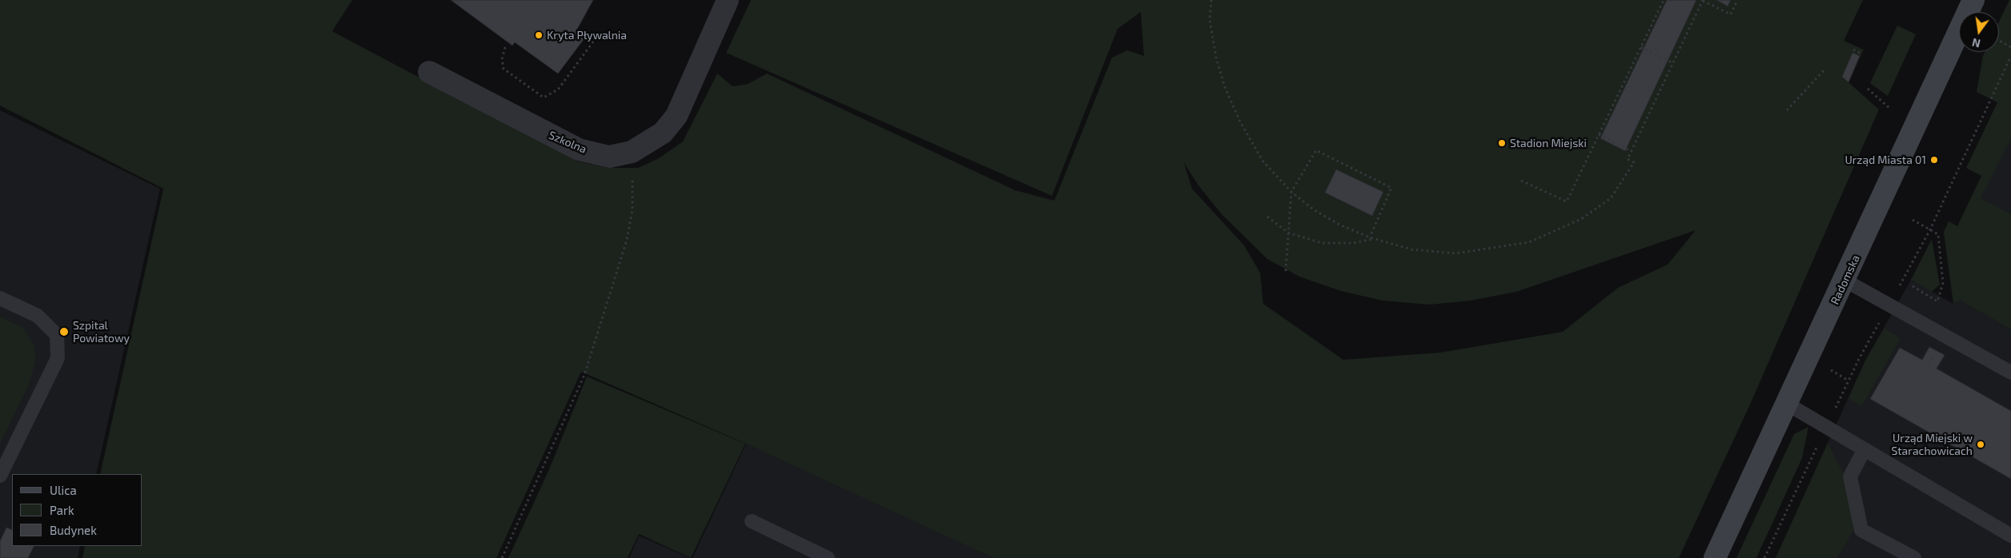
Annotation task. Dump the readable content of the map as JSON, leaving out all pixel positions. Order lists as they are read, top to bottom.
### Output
{
  "streets": {
    "street": ["Szkolna", "Radomska"]
  },
  "places": [
    "Kryta Pływalnia",
    "Stadion Miejski",
    "Urząd Miasta 01",
    "Szpital Powiatowy",
    "Urząd Miejski w Starachowicach"
  ],
  "legend": ["Ulica", "Park", "Budynek"],
  "north": "bottom"
}
